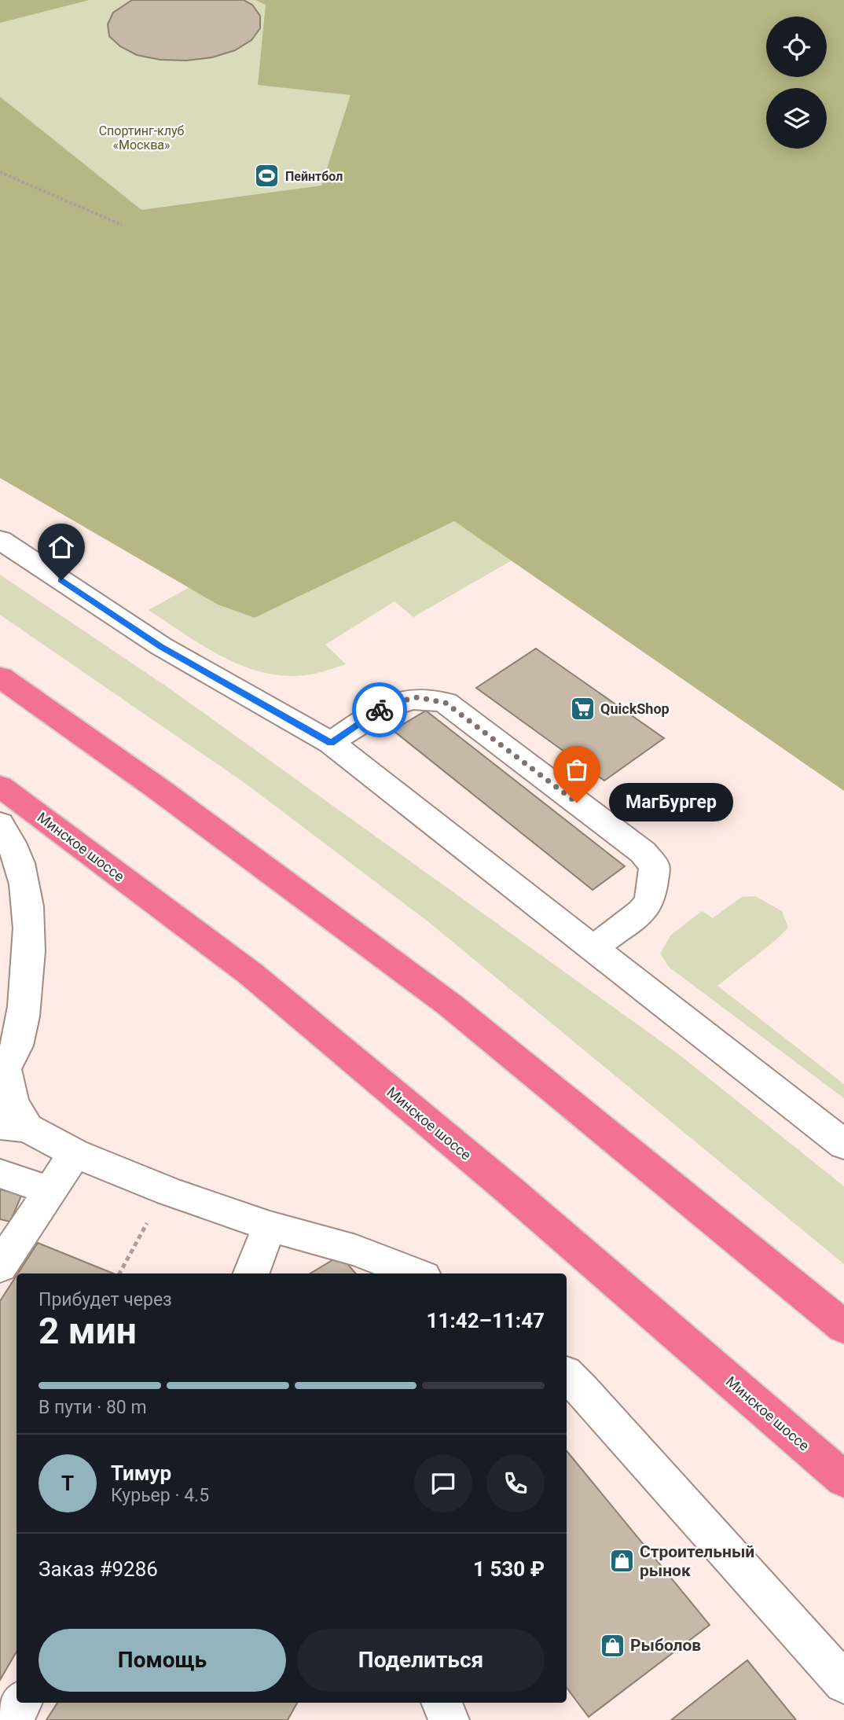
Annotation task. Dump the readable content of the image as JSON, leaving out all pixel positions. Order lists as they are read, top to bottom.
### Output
{
  "streets": {
    "highway": ["Минское шоссе"]
  },
  "parks": ["Спортинг-клуб «Москва»"],
  "places": {
    "sports": ["Пейнтбол"],
    "supermarket": ["QuickShop"],
    "other": ["МагБургер"],
    "shop": ["Строительный рынок", "Рыболов"]
  },
  "page": {
    "bubble": "МагБургер",
    "heading": ["2 мин", "Прибудет через", "11:42–11:47"],
    "panel": [
      "Тимур",
      "Курьер · 4.5",
      "Заказ #9286",
      "1 530 ₽"
    ],
    "bar": "В пути · 80 m",
    "round": "Т",
    "buttons": ["Помощь", "Поделиться"]
  }
}
